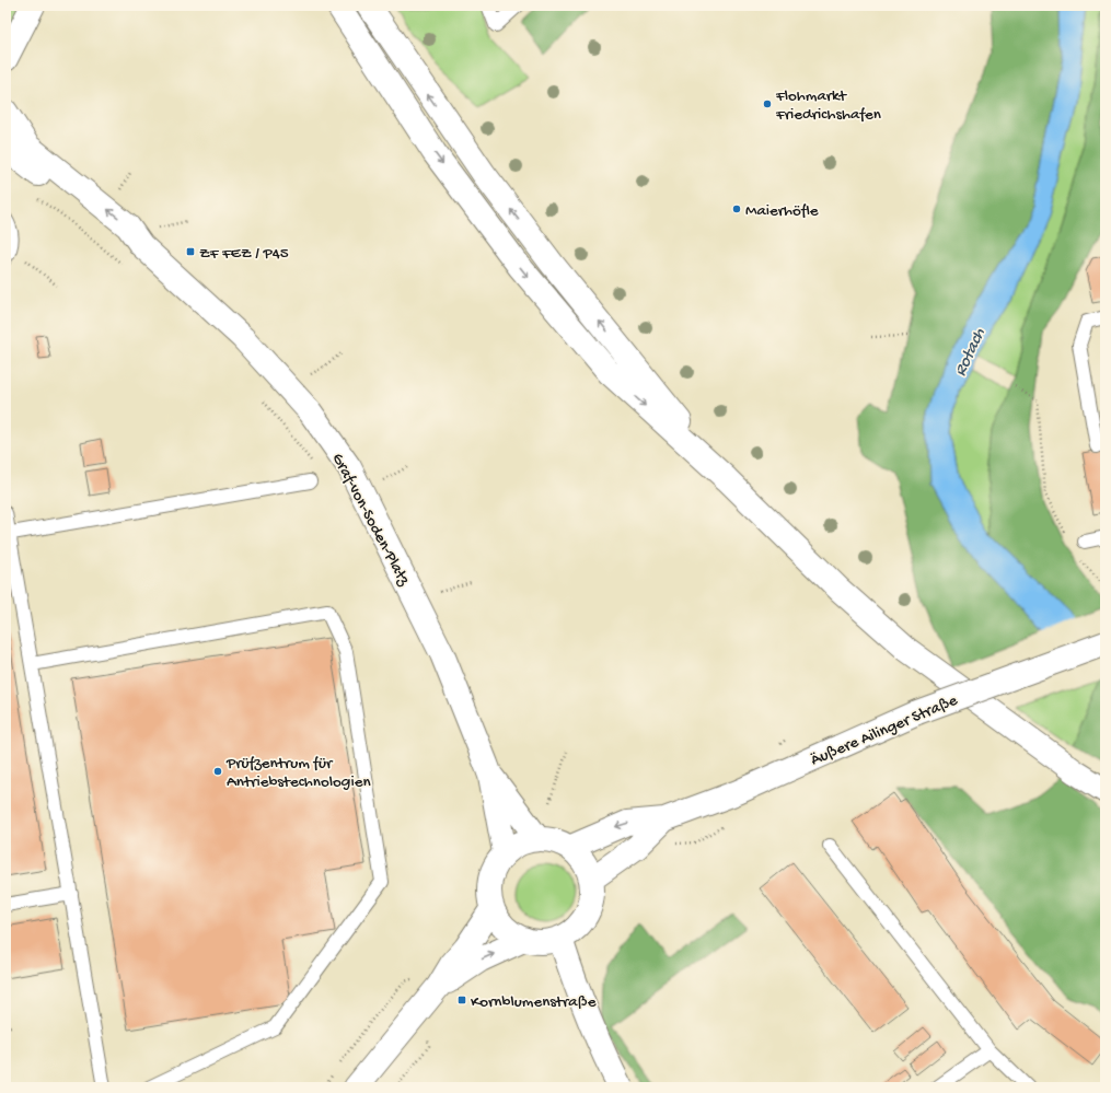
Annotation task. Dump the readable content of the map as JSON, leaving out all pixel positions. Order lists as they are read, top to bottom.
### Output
{
  "streets": {
    "main road": ["Graf-von-Soden-Platz", "Äußere Ailinger Straße"]
  },
  "crossings": [
    ["Graf-von-Soden-Platz", "Äußere Ailinger Straße"]
  ],
  "water": ["Rotach"],
  "places": {
    "other": ["Flohmarkt Friedrichshafen", "Maierhöfle", "Prüfzentrum für Antriebstechnologien"],
    "transit": ["ZF FEZ / P45", "Kornblumenstraße"]
  }
}
